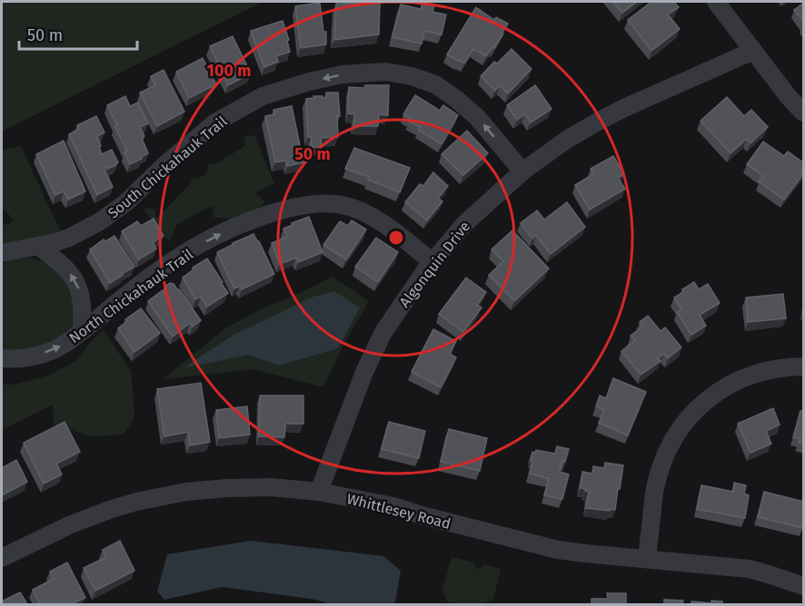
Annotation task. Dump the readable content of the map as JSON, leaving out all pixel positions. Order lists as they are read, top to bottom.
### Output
{
  "streets": {
    "street": [
      "South Chickahauk Trail",
      "Algonquin Drive",
      "North Chickahauk Trail",
      "Whittlesey Road"
    ]
  },
  "crossings": [
    ["South Chickahauk Trail", "Algonquin Drive"],
    ["Algonquin Drive", "North Chickahauk Trail"],
    ["Algonquin Drive", "Whittlesey Road"]
  ],
  "one_way": ["South Chickahauk Trail", "North Chickahauk Trail"],
  "scale_bar": "50 m",
  "rings": ["100 m", "50 m"]
}
